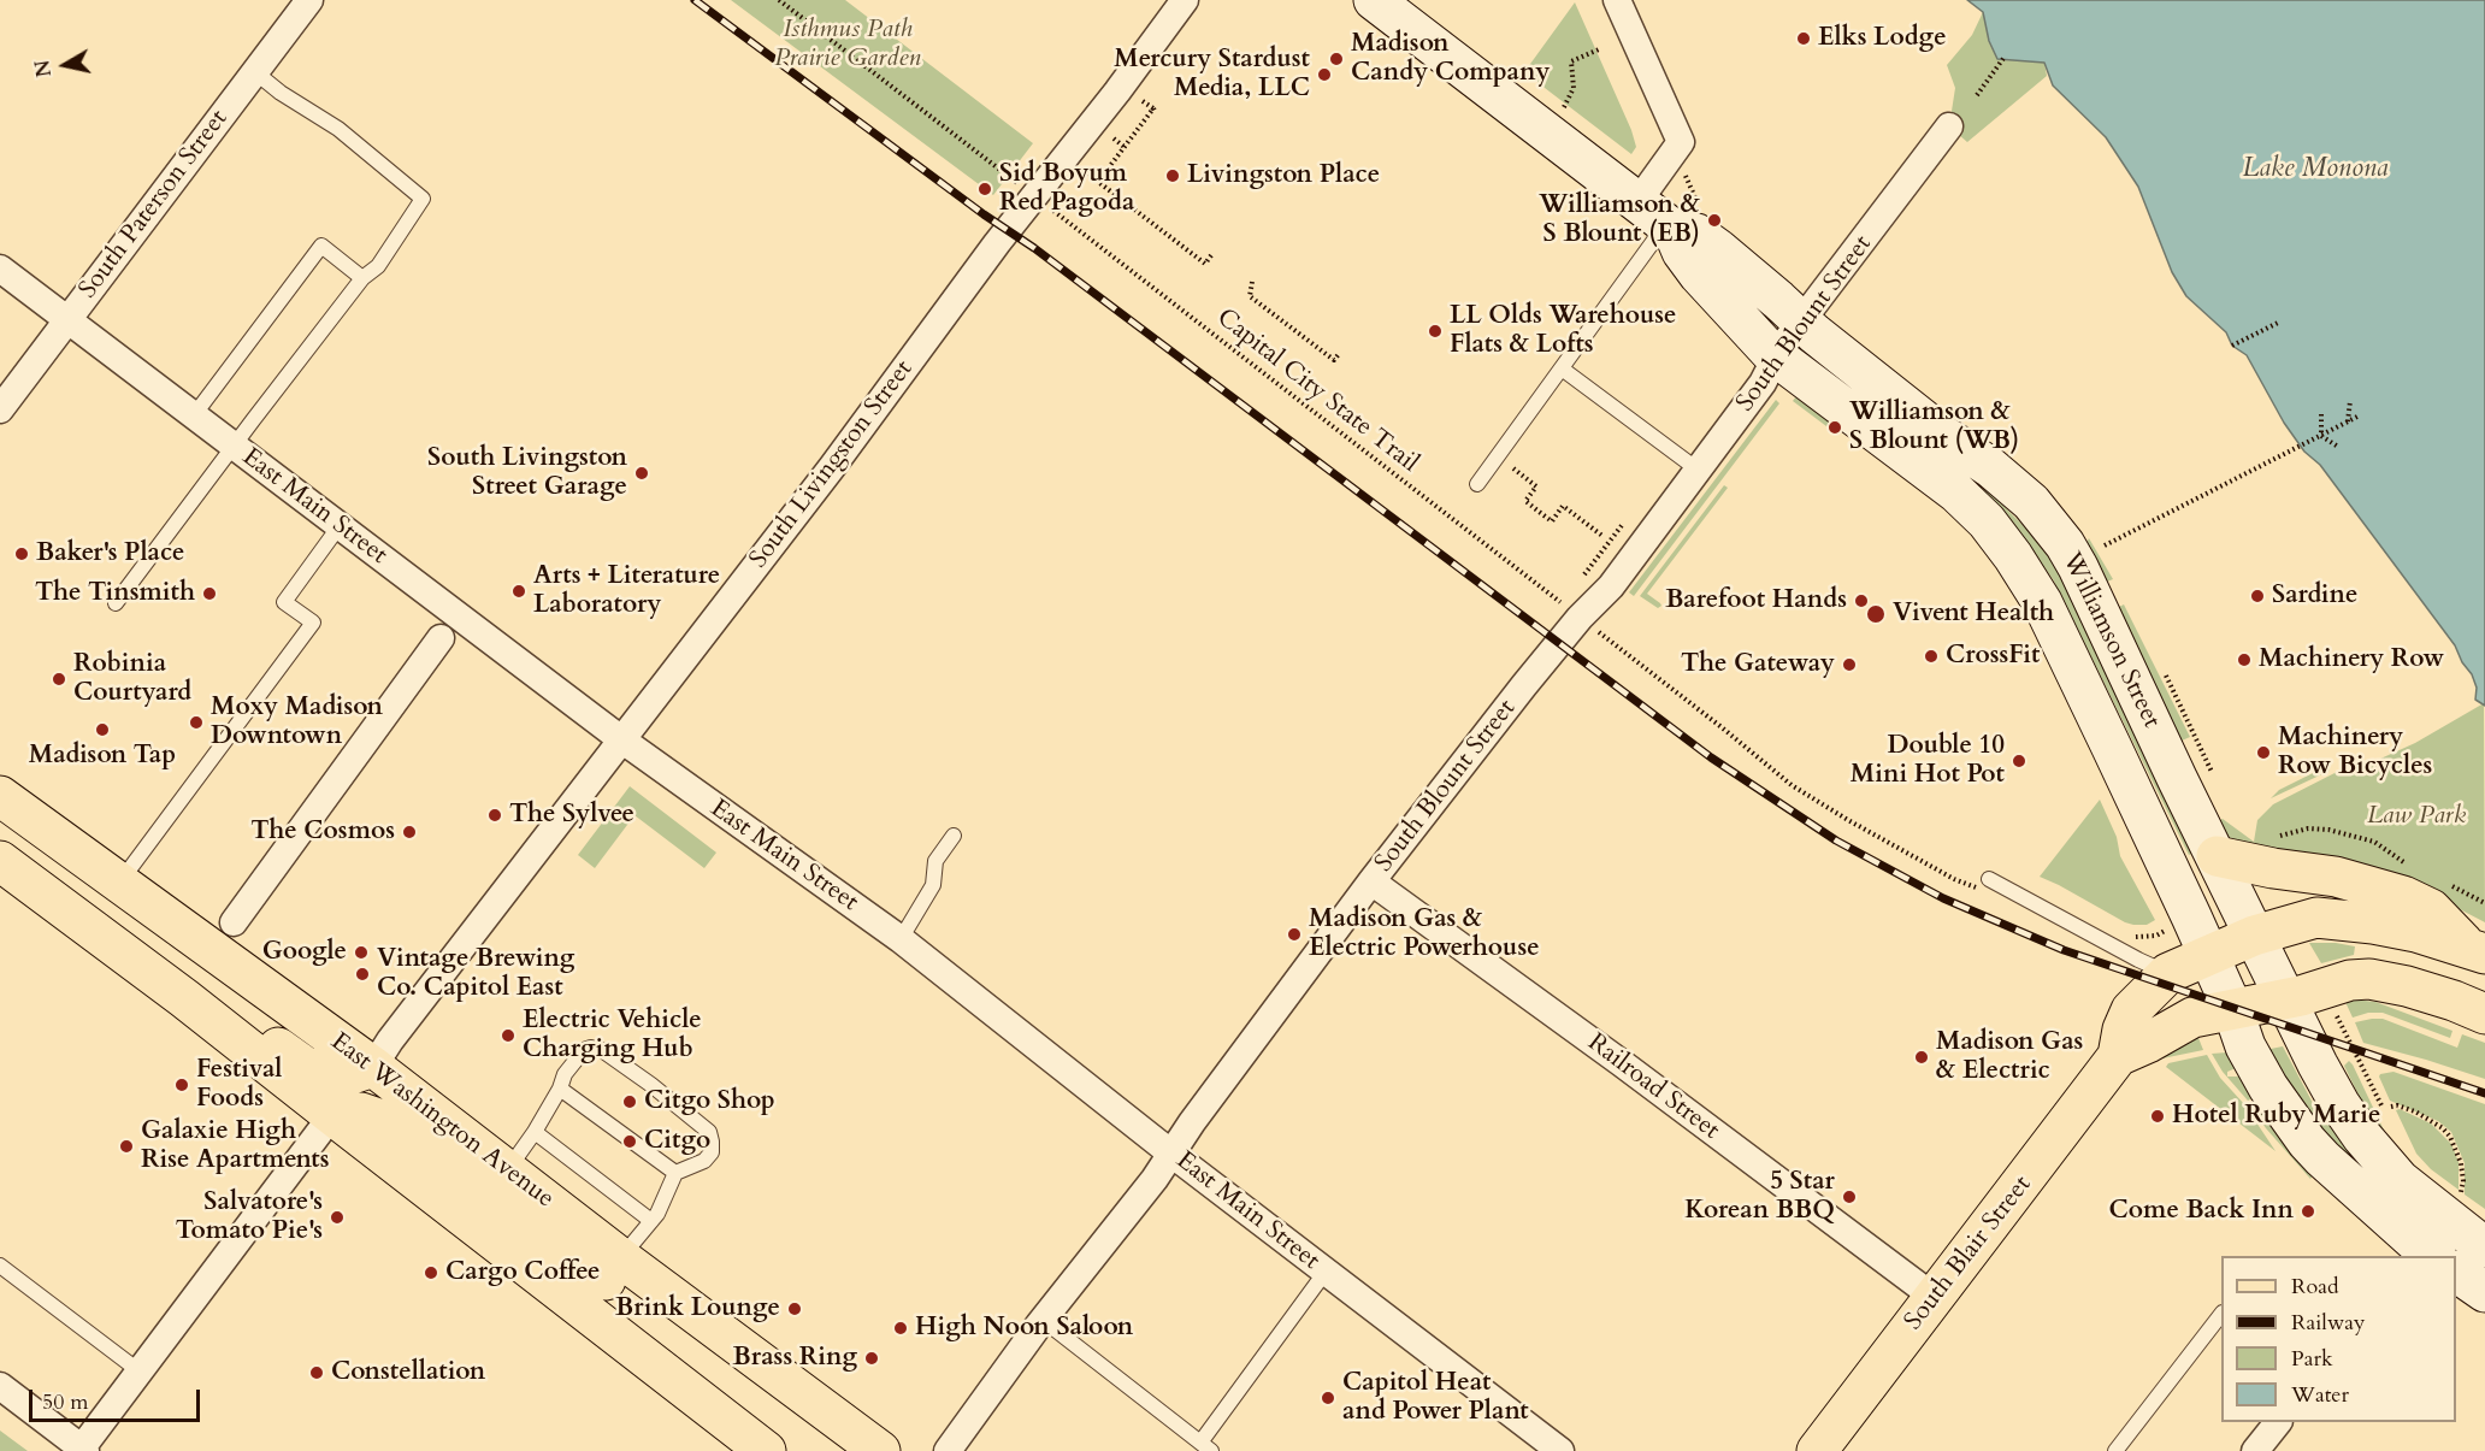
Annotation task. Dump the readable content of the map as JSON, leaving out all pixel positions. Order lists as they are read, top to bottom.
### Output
{
  "streets": {
    "main road": ["East Washington Avenue", "South Blair Street"],
    "street": [
      "South Paterson Street",
      "South Blount Street",
      "South Livingston Street",
      "East Main Street",
      "Williamson Street",
      "Railroad Street"
    ],
    "path": ["Capital City State Trail"]
  },
  "crossings": [
    ["South Paterson Street", "East Main Street"],
    ["South Blount Street", "East Main Street"],
    ["South Blount Street", "Williamson Street"],
    ["South Blount Street", "Railroad Street"],
    ["South Livingston Street", "East Main Street"],
    ["South Livingston Street", "East Washington Avenue"],
    ["Williamson Street", "South Blair Street"],
    ["Railroad Street", "South Blair Street"]
  ],
  "water": ["Lake Monona"],
  "parks": ["Isthmus Path Prairie Garden", "Law Park"],
  "places": [
    "Elks Lodge",
    "Madison Candy Company",
    "Mercury Stardust Media, LLC",
    "Livingston Place",
    "Sid Boyum Red Pagoda",
    "Williamson & S Blount (EB)",
    "LL Olds Warehouse Flats & Lofts",
    "Williamson & S Blount (WB)",
    "South Livingston Street Garage",
    "Baker's Place",
    "Arts + Literature Laboratory",
    "The Tinsmith",
    "Sardine",
    "Barefoot Hands",
    "Vivent Health",
    "CrossFit",
    "Machinery Row",
    "The Gateway",
    "Robinia Courtyard",
    "Moxy Madison Downtown",
    "Madison Tap",
    "Machinery Row Bicycles",
    "Double 10 Mini Hot Pot",
    "The Sylvee",
    "The Cosmos",
    "Madison Gas & Electric Powerhouse",
    "Google",
    "Vintage Brewing Co. Capitol East",
    "Electric Vehicle Charging Hub",
    "Madison Gas & Electric",
    "Festival Foods",
    "Citgo Shop",
    "Hotel Ruby Marie",
    "Citgo",
    "Galaxie High Rise Apartments",
    "5 Star Korean BBQ",
    "Come Back Inn",
    "Salvatore's Tomato Pie's",
    "Cargo Coffee",
    "Brink Lounge",
    "High Noon Saloon",
    "Brass Ring",
    "Constellation",
    "Capitol Heat and Power Plant"
  ],
  "legend": [
    "Road",
    "Railway",
    "Park",
    "Water"
  ],
  "scale_bar": "50 m",
  "north": "left"
}
